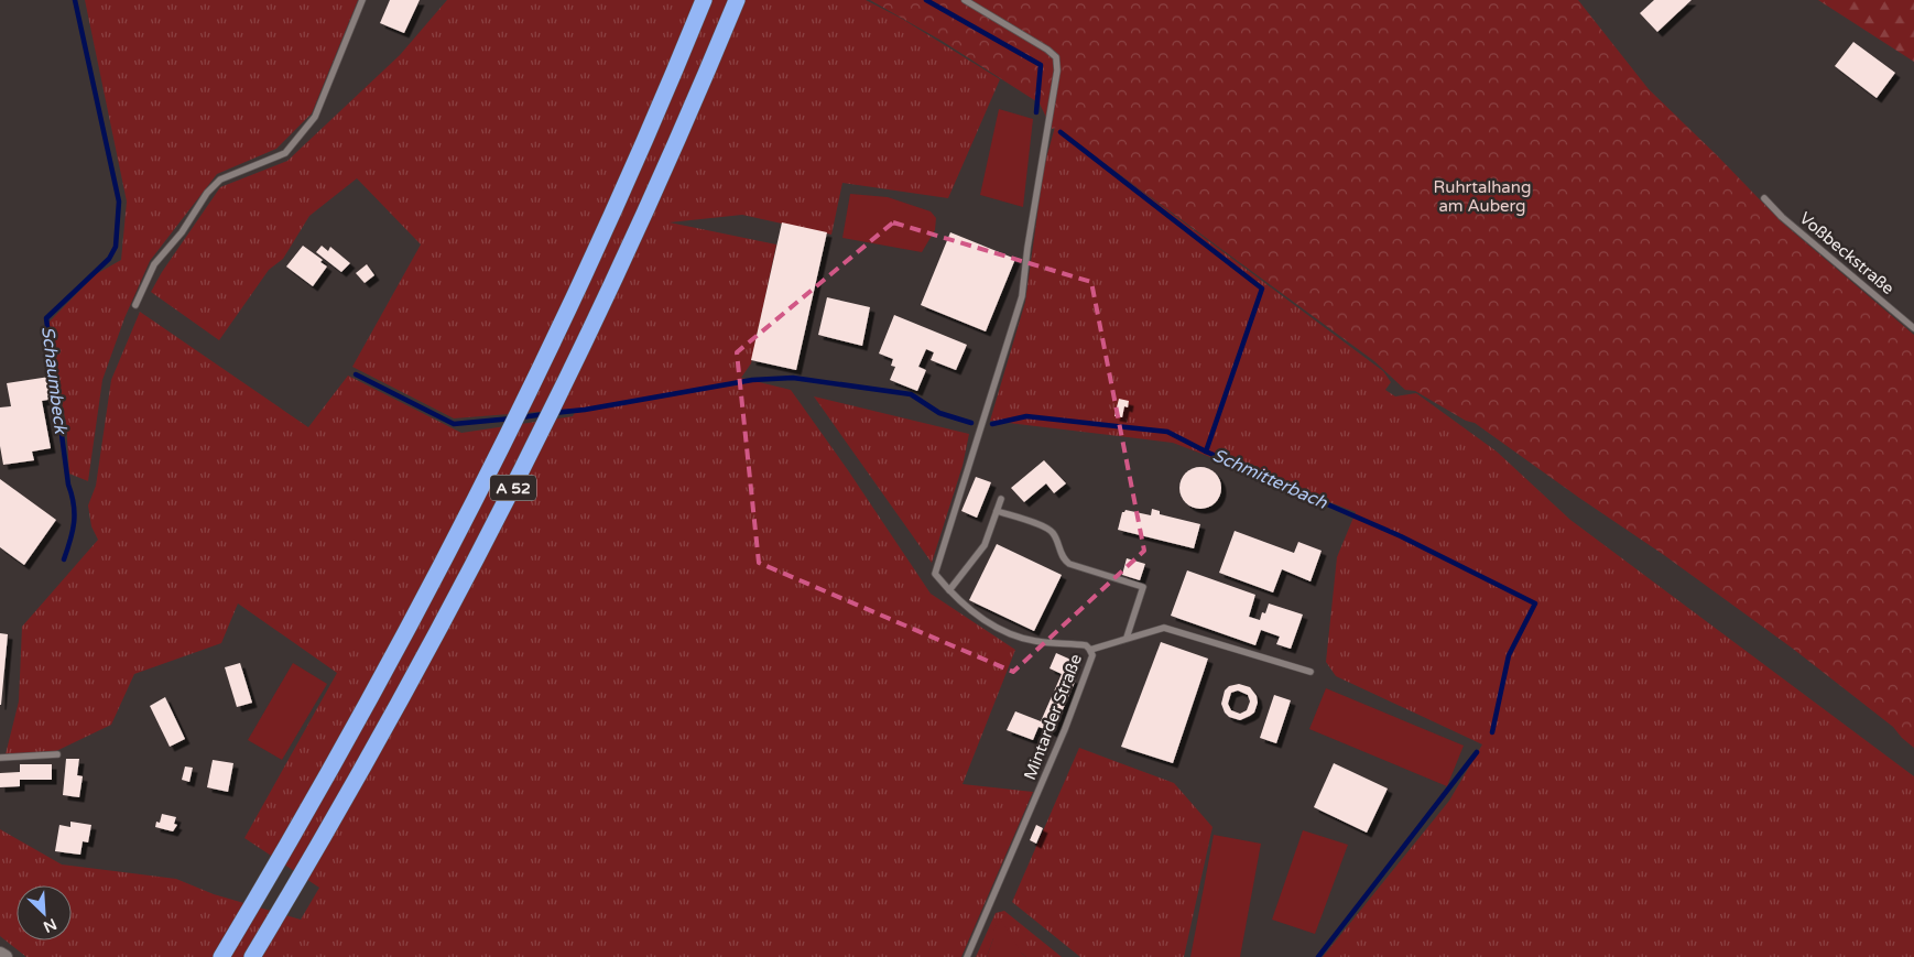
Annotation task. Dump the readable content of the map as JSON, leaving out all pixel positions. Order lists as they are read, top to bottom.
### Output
{
  "streets": {
    "highway": ["A 52"],
    "lane": ["Voßbeckstraße", "Mintarder Straße"]
  },
  "water": ["Schaumbeck", "Schmitterbach"],
  "parks": ["Ruhrtalhang am Auberg"],
  "north": "bottom right"
}
